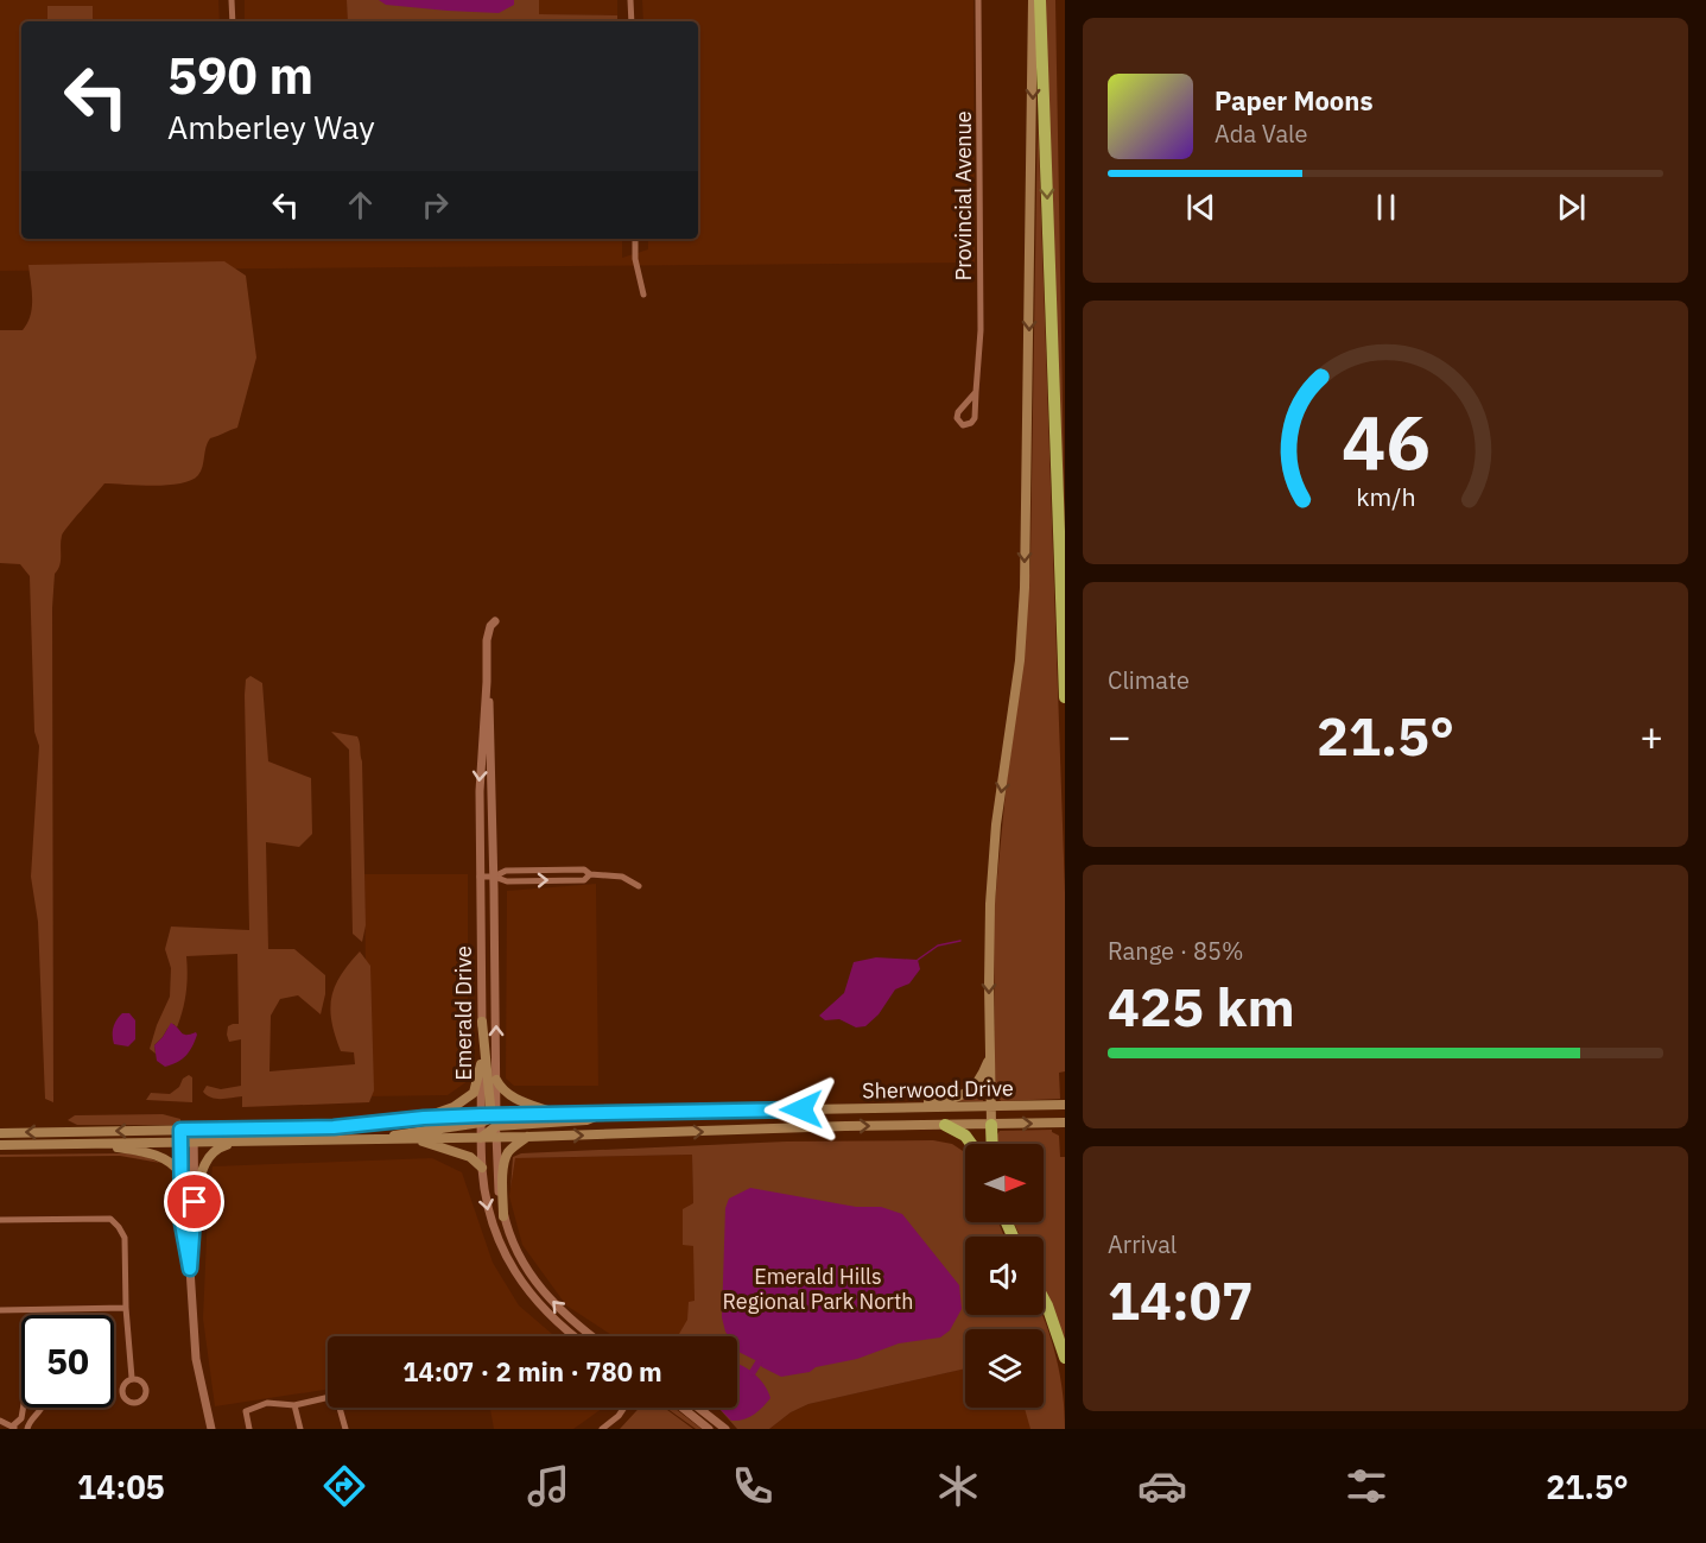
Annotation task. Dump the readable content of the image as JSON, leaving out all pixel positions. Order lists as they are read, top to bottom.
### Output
{
  "streets": {
    "main road": ["Sherwood Drive"],
    "street": ["Provincial Avenue", "Emerald Drive"]
  },
  "crossings": [
    ["Emerald Drive", "Sherwood Drive"]
  ],
  "parks": ["Emerald Hills Regional Park North"],
  "north": "right",
  "page": {
    "turn": ["590 m", "Amberley Way"],
    "song": ["Paper Moons", "Ada Vale"],
    "tile": [
      "Climate",
      ["Range · 85%", "425 km"],
      ["Arrival", "14:07"]
    ],
    "heat": ["−", "21.5°", "+"],
    "limit": "50",
    "trip": "14:07 · 2 min · 780 m",
    "tabs": ["14:05", "21.5°"],
    "gauge": ["46", "km/h"]
  }
}
